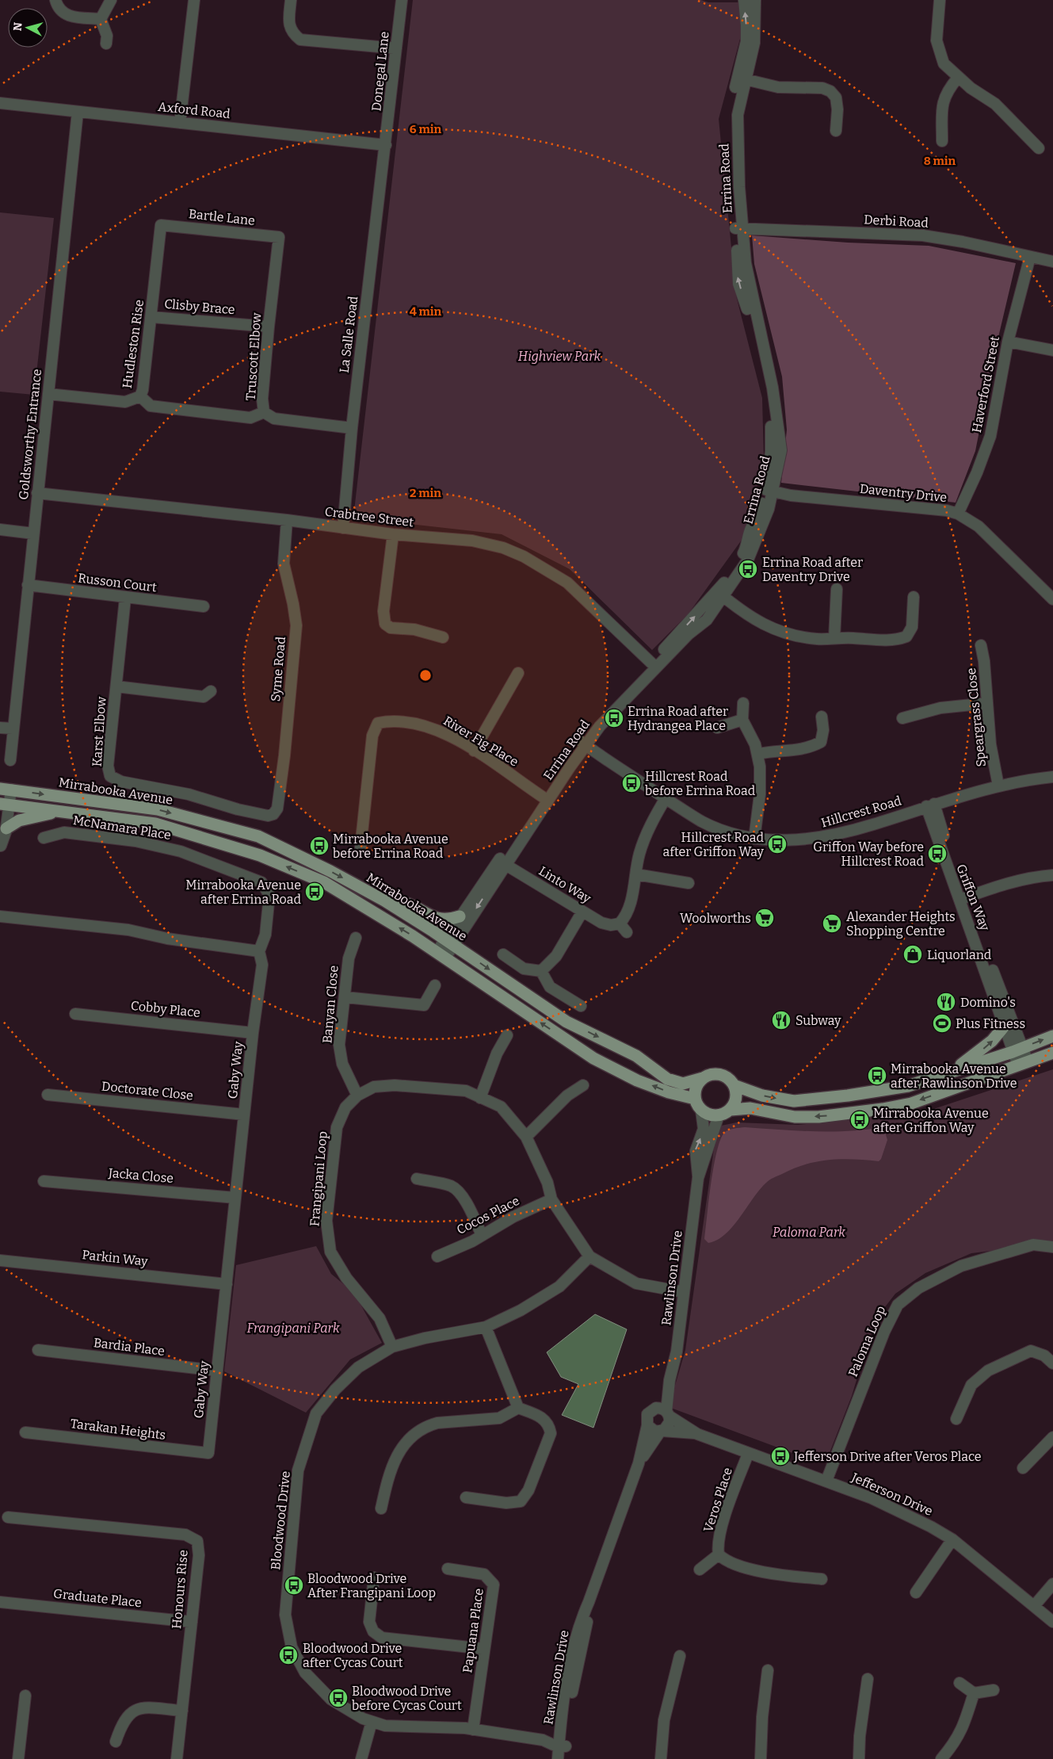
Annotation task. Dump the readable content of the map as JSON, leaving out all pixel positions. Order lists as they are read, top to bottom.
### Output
{
  "streets": {
    "main road": ["Mirrabooka Avenue"],
    "street": [
      "Donegal Lane",
      "Axford Road",
      "Errina Road",
      "Bartle Lane",
      "Derbi Road",
      "Clisby Brace",
      "La Salle Road",
      "Hudleston Rise",
      "Truscott Elbow",
      "Haverford Street",
      "Goldsworthy Entrance",
      "Daventry Drive",
      "Crabtree Street",
      "Russon Court",
      "Syme Road",
      "Speargrass Close",
      "Karst Elbow",
      "River Fig Place",
      "Hillcrest Road",
      "McNamara Place",
      "Linto Way",
      "Griffon Way",
      "Banyan Close",
      "Cobby Place",
      "Gaby Way",
      "Doctorate Close",
      "Jacka Close",
      "Frangipani Loop",
      "Cocos Place",
      "Parkin Way",
      "Rawlinson Drive",
      "Paloma Loop",
      "Bardia Place",
      "Tarakan Heights",
      "Jefferson Drive",
      "Veros Place",
      "Bloodwood Drive",
      "Honours Rise",
      "Graduate Place",
      "Papuana Place"
    ]
  },
  "crossings": [
    ["Donegal Lane", "Axford Road"],
    ["Donegal Lane", "La Salle Road"],
    ["Axford Road", "La Salle Road"],
    ["Axford Road", "Goldsworthy Entrance"],
    ["Errina Road", "Derbi Road"],
    ["Errina Road", "Daventry Drive"],
    ["Errina Road", "Crabtree Street"],
    ["Errina Road", "River Fig Place"],
    ["Errina Road", "Mirrabooka Avenue"],
    ["Errina Road", "Hillcrest Road"],
    ["Errina Road", "Linto Way"],
    ["Bartle Lane", "Hudleston Rise"],
    ["Bartle Lane", "Truscott Elbow"],
    ["Derbi Road", "Haverford Street"],
    ["Clisby Brace", "Hudleston Rise"],
    ["Clisby Brace", "Truscott Elbow"],
    ["La Salle Road", "Truscott Elbow"],
    ["La Salle Road", "Crabtree Street"],
    ["Hudleston Rise", "Goldsworthy Entrance"],
    ["Haverford Street", "Daventry Drive"],
    ["Goldsworthy Entrance", "Crabtree Street"],
    ["Goldsworthy Entrance", "Russon Court"],
    ["Crabtree Street", "Syme Road"],
    ["Russon Court", "Karst Elbow"],
    ["Syme Road", "Karst Elbow"],
    ["Speargrass Close", "Hillcrest Road"],
    ["Mirrabooka Avenue", "Griffon Way"],
    ["Mirrabooka Avenue", "Rawlinson Drive"],
    ["Hillcrest Road", "Griffon Way"],
    ["McNamara Place", "Gaby Way"],
    ["Banyan Close", "Frangipani Loop"],
    ["Cobby Place", "Gaby Way"],
    ["Gaby Way", "Doctorate Close"],
    ["Gaby Way", "Jacka Close"],
    ["Gaby Way", "Parkin Way"],
    ["Gaby Way", "Bardia Place"],
    ["Gaby Way", "Tarakan Heights"],
    ["Frangipani Loop", "Cocos Place"],
    ["Frangipani Loop", "Rawlinson Drive"],
    ["Frangipani Loop", "Bloodwood Drive"],
    ["Rawlinson Drive", "Jefferson Drive"],
    ["Rawlinson Drive", "Bloodwood Drive"],
    ["Paloma Loop", "Jefferson Drive"],
    ["Jefferson Drive", "Veros Place"],
    ["Bloodwood Drive", "Papuana Place"],
    ["Honours Rise", "Graduate Place"]
  ],
  "parks": ["Highview Park", "Paloma Park", "Frangipani Park"],
  "places": {
    "bus stop": [
      "Errina Road after Daventry Drive",
      "Errina Road after Hydrangea Place",
      "Hillcrest Road before Errina Road",
      "Hillcrest Road after Griffon Way",
      "Mirrabooka Avenue before Errina Road",
      "Griffon Way before Hillcrest Road",
      "Mirrabooka Avenue after Errina Road",
      "Mirrabooka Avenue after Rawlinson Drive",
      "Mirrabooka Avenue after Griffon Way",
      "Jefferson Drive after Veros Place",
      "Bloodwood Drive After Frangipani Loop",
      "Bloodwood Drive after Cycas Court",
      "Bloodwood Drive before Cycas Court"
    ],
    "supermarket": ["Woolworths", "Alexander Heights Shopping Centre"],
    "shop": ["Liquorland"],
    "restaurant": ["Domino's", "Subway"],
    "sports": ["Plus Fitness"]
  },
  "north": "left",
  "rings": [
    "6 min",
    "8 min",
    "4 min",
    "2 min"
  ]
}
